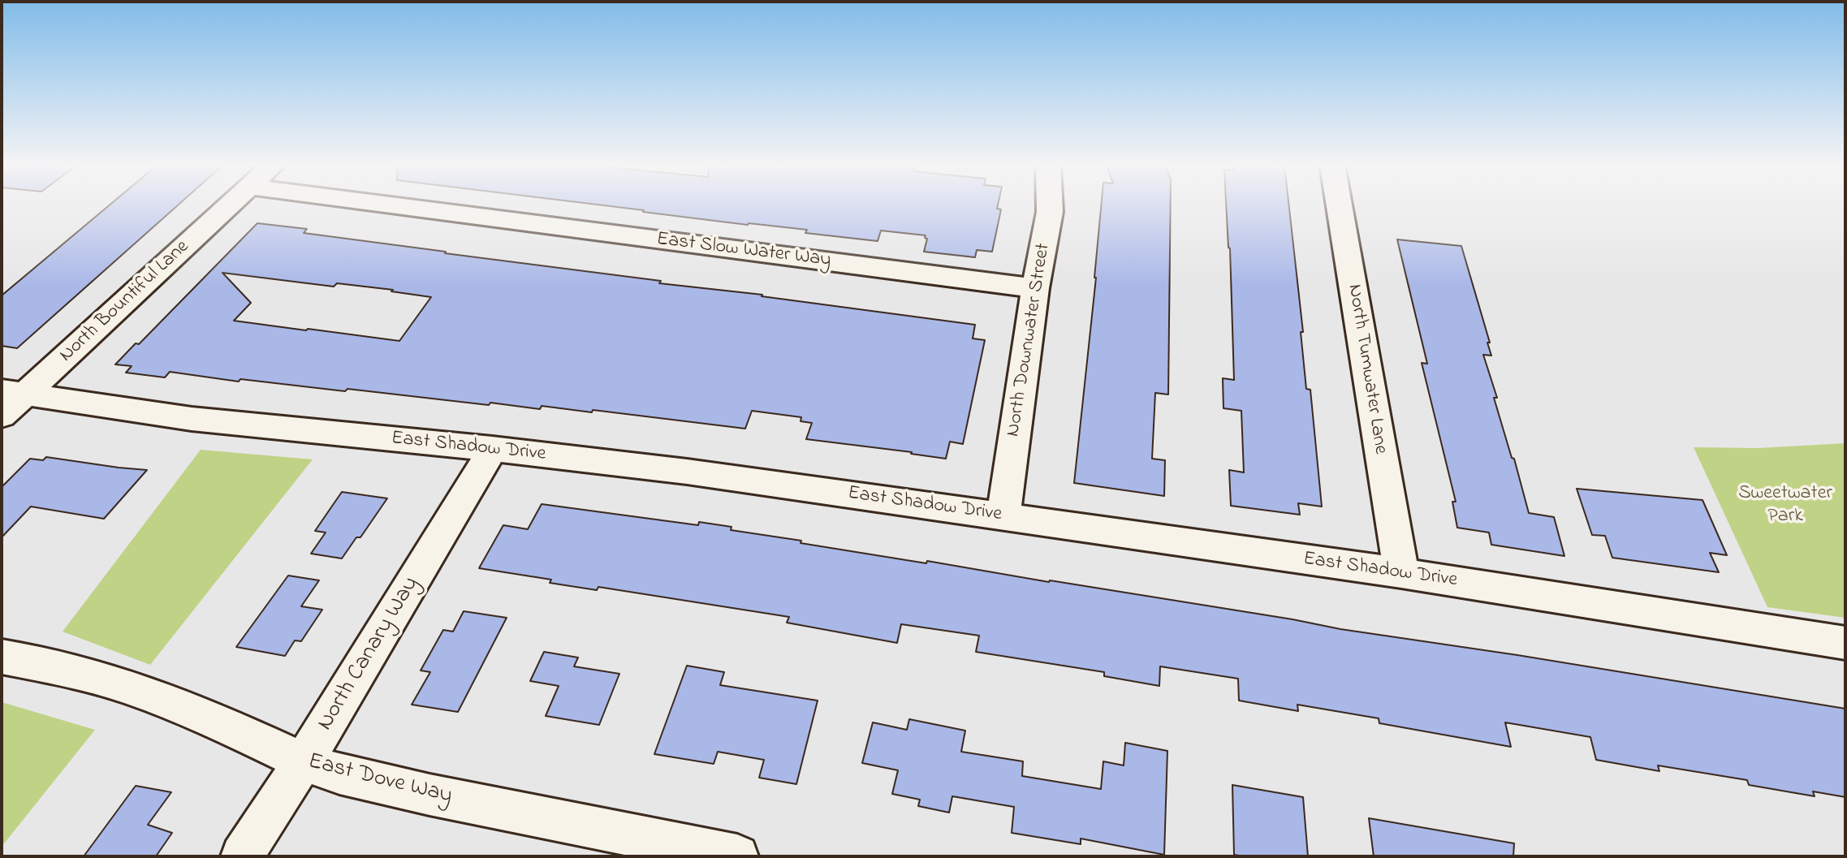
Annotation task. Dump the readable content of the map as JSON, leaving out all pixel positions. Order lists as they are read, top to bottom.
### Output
{
  "streets": {
    "street": [
      "East Slow Water Way",
      "North Bountiful Lane",
      "North Downwater Street",
      "North Tumwater Lane",
      "East Shadow Drive",
      "North Canary Way",
      "East Dove Way"
    ]
  },
  "crossings": [
    ["East Slow Water Way", "North Downwater Street"],
    ["North Bountiful Lane", "East Shadow Drive"],
    ["North Downwater Street", "East Shadow Drive"],
    ["North Tumwater Lane", "East Shadow Drive"],
    ["East Shadow Drive", "North Canary Way"],
    ["North Canary Way", "East Dove Way"]
  ],
  "parks": ["Sweetwater Park"]
}
